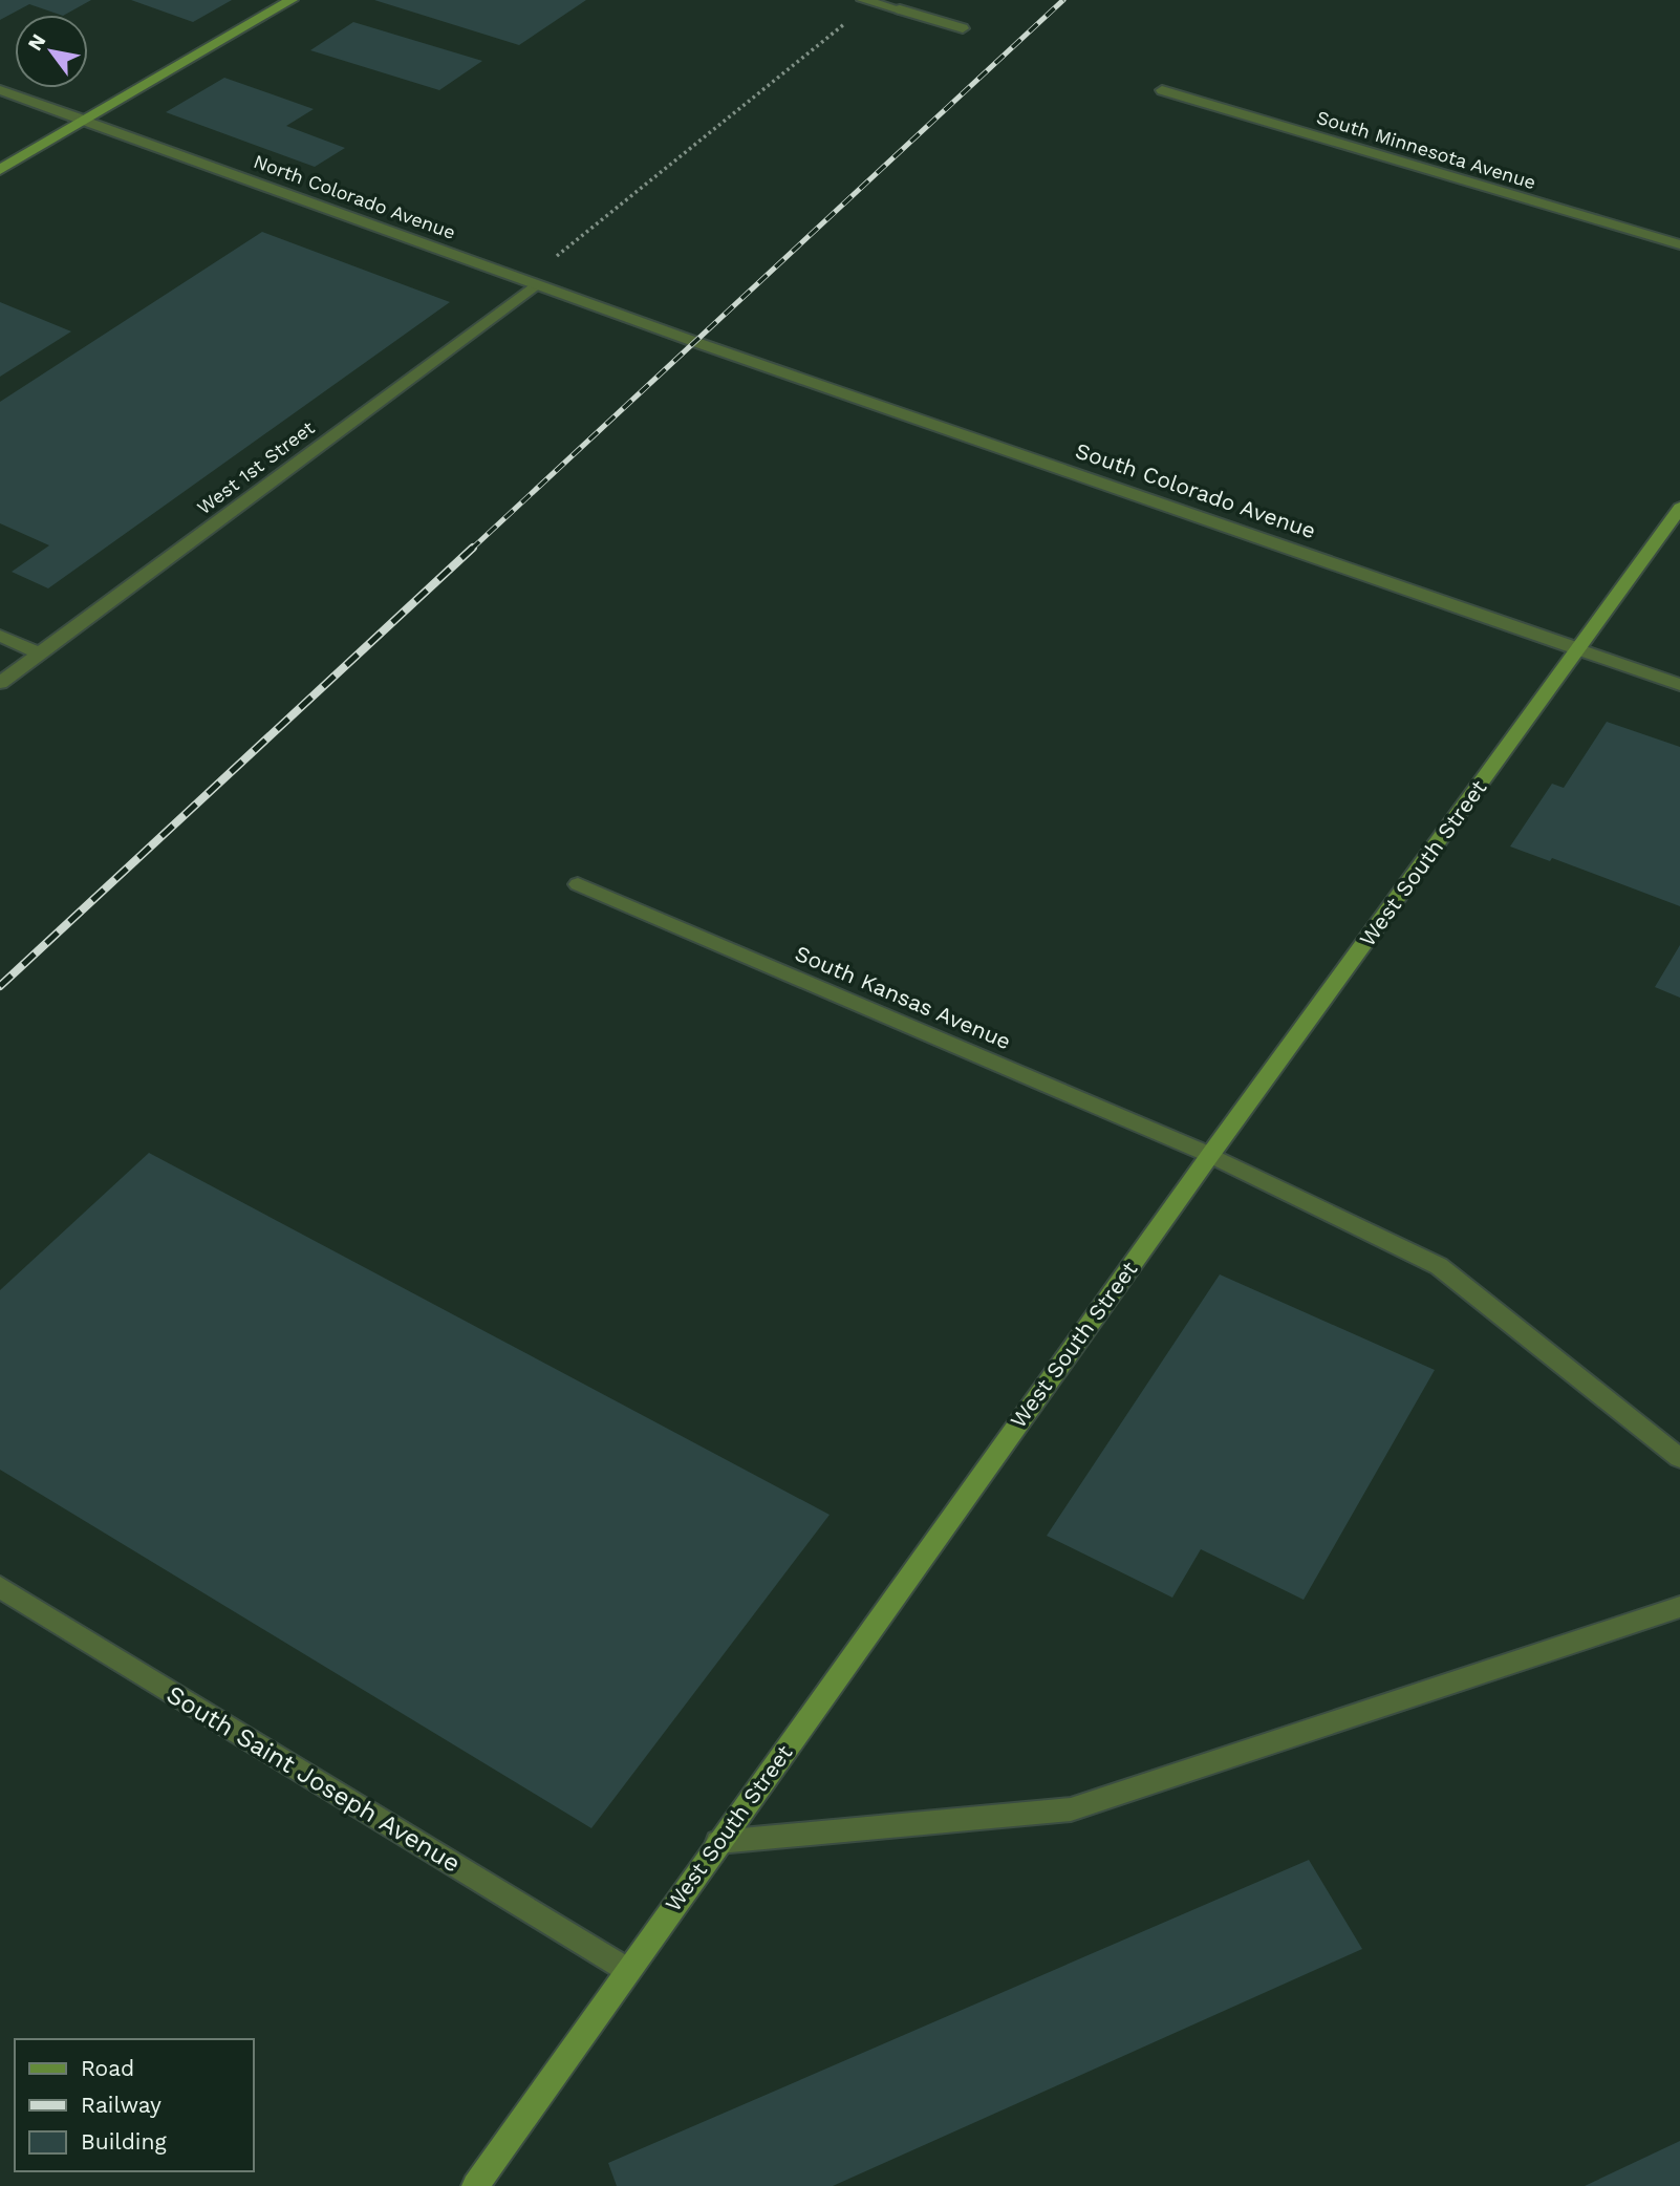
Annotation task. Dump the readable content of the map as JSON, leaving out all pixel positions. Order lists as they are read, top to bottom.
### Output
{
  "streets": {
    "main road": ["West South Street"],
    "street": [
      "South Minnesota Avenue",
      "North Colorado Avenue",
      "West 1st Street",
      "South Colorado Avenue",
      "South Kansas Avenue",
      "South Saint Joseph Avenue"
    ]
  },
  "crossings": [
    ["North Colorado Avenue", "West 1st Street"],
    ["North Colorado Avenue", "South Colorado Avenue"],
    ["South Colorado Avenue", "West South Street"],
    ["West South Street", "South Kansas Avenue"],
    ["West South Street", "South Saint Joseph Avenue"]
  ],
  "legend": ["Road", "Railway", "Building"],
  "north": "top left"
}
